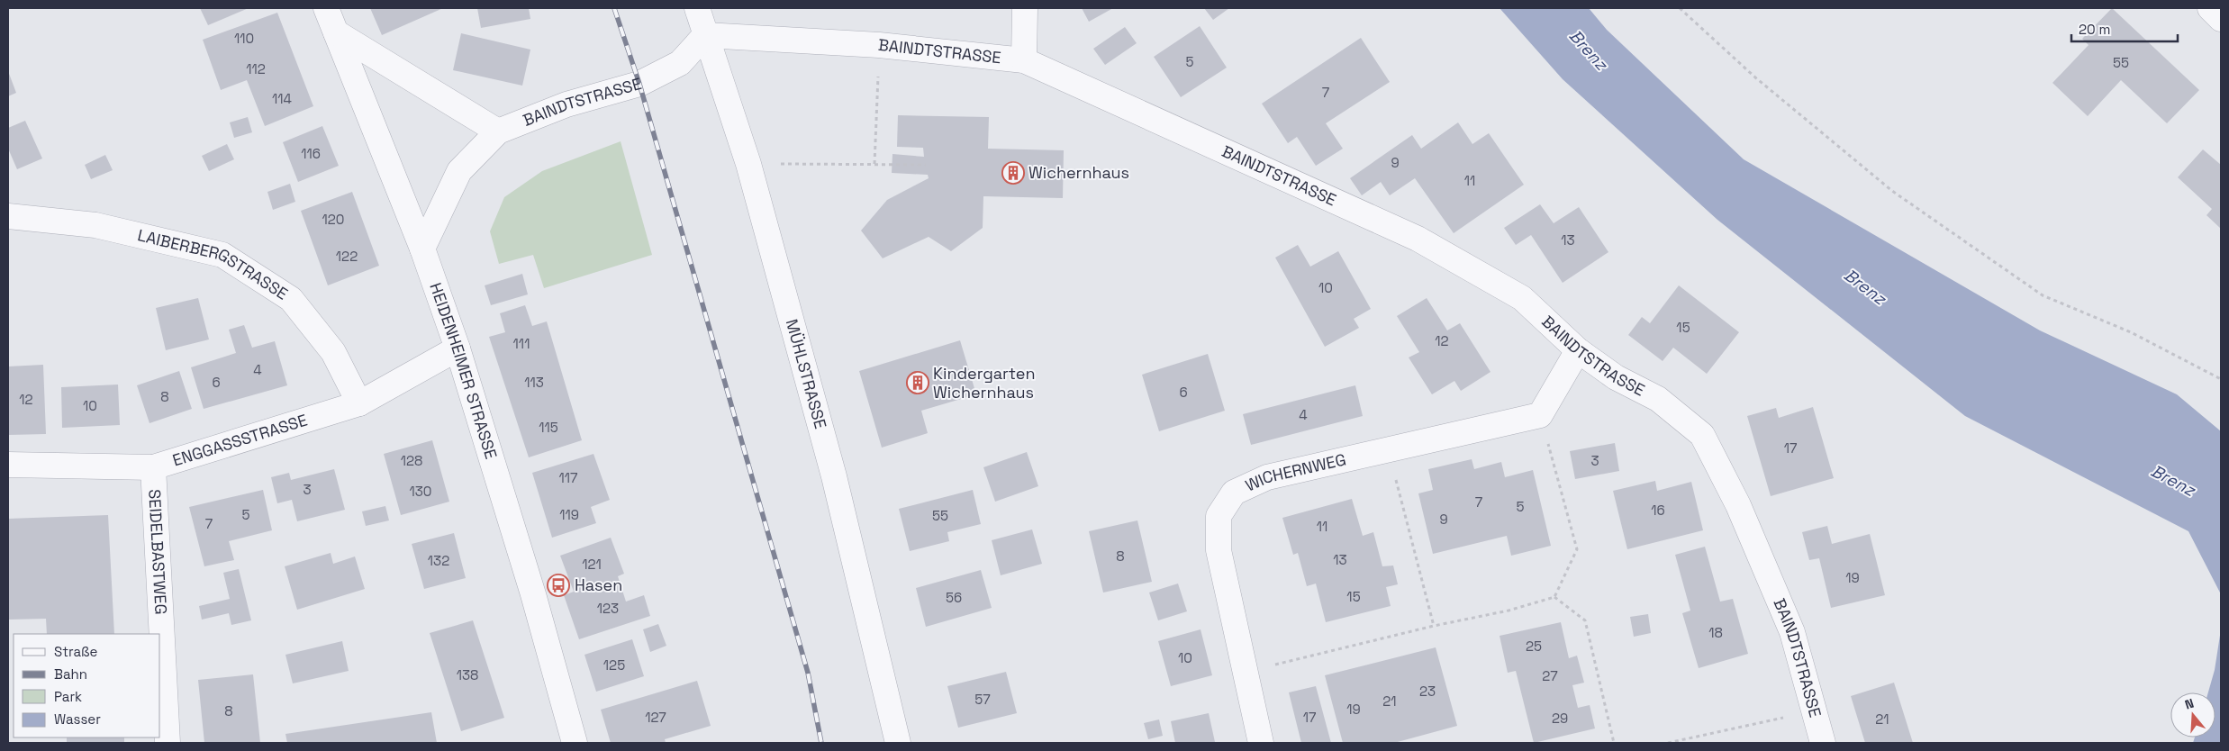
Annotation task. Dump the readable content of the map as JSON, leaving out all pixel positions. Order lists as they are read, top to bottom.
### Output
{
  "streets": {
    "street": [
      "BAINDTSTRASSE",
      "LAIBERBERGSTRASSE",
      "HEIDENHEIMER STRASSE",
      "MÜHLSTRASSE",
      "ENGGASSSTRASSE",
      "WICHERNWEG",
      "SEIDELBASTWEG"
    ]
  },
  "crossings": [
    ["BAINDTSTRASSE", "HEIDENHEIMER STRASSE"],
    ["BAINDTSTRASSE", "MÜHLSTRASSE"],
    ["LAIBERBERGSTRASSE", "ENGGASSSTRASSE"],
    ["HEIDENHEIMER STRASSE", "ENGGASSSTRASSE"],
    ["ENGGASSSTRASSE", "SEIDELBASTWEG"]
  ],
  "water": ["Brenz"],
  "places": {
    "building": ["Wichernhaus", "Kindergarten Wichernhaus"],
    "bus stop": ["Hasen"]
  },
  "house_numbers": [
    "110",
    "5",
    "55",
    "112",
    "7",
    "114",
    "116",
    "9",
    "11",
    "120",
    "13",
    "122",
    "10",
    "15",
    "12",
    "111",
    "4",
    "6",
    "113",
    "6",
    "8",
    "12",
    "10",
    "4",
    "115",
    "17",
    "128",
    "3",
    "117",
    "3",
    "130",
    "7",
    "5",
    "16",
    "5",
    "119",
    "55",
    "9",
    "7",
    "11",
    "8",
    "13",
    "132",
    "121",
    "19",
    "15",
    "56",
    "123",
    "18",
    "25",
    "10",
    "125",
    "138",
    "27",
    "23",
    "57",
    "21",
    "19",
    "8",
    "127",
    "17",
    "29",
    "21"
  ],
  "legend": [
    "Straße",
    "Bahn",
    "Park",
    "Wasser"
  ],
  "scale_bar": "20 m",
  "north": "top"
}
